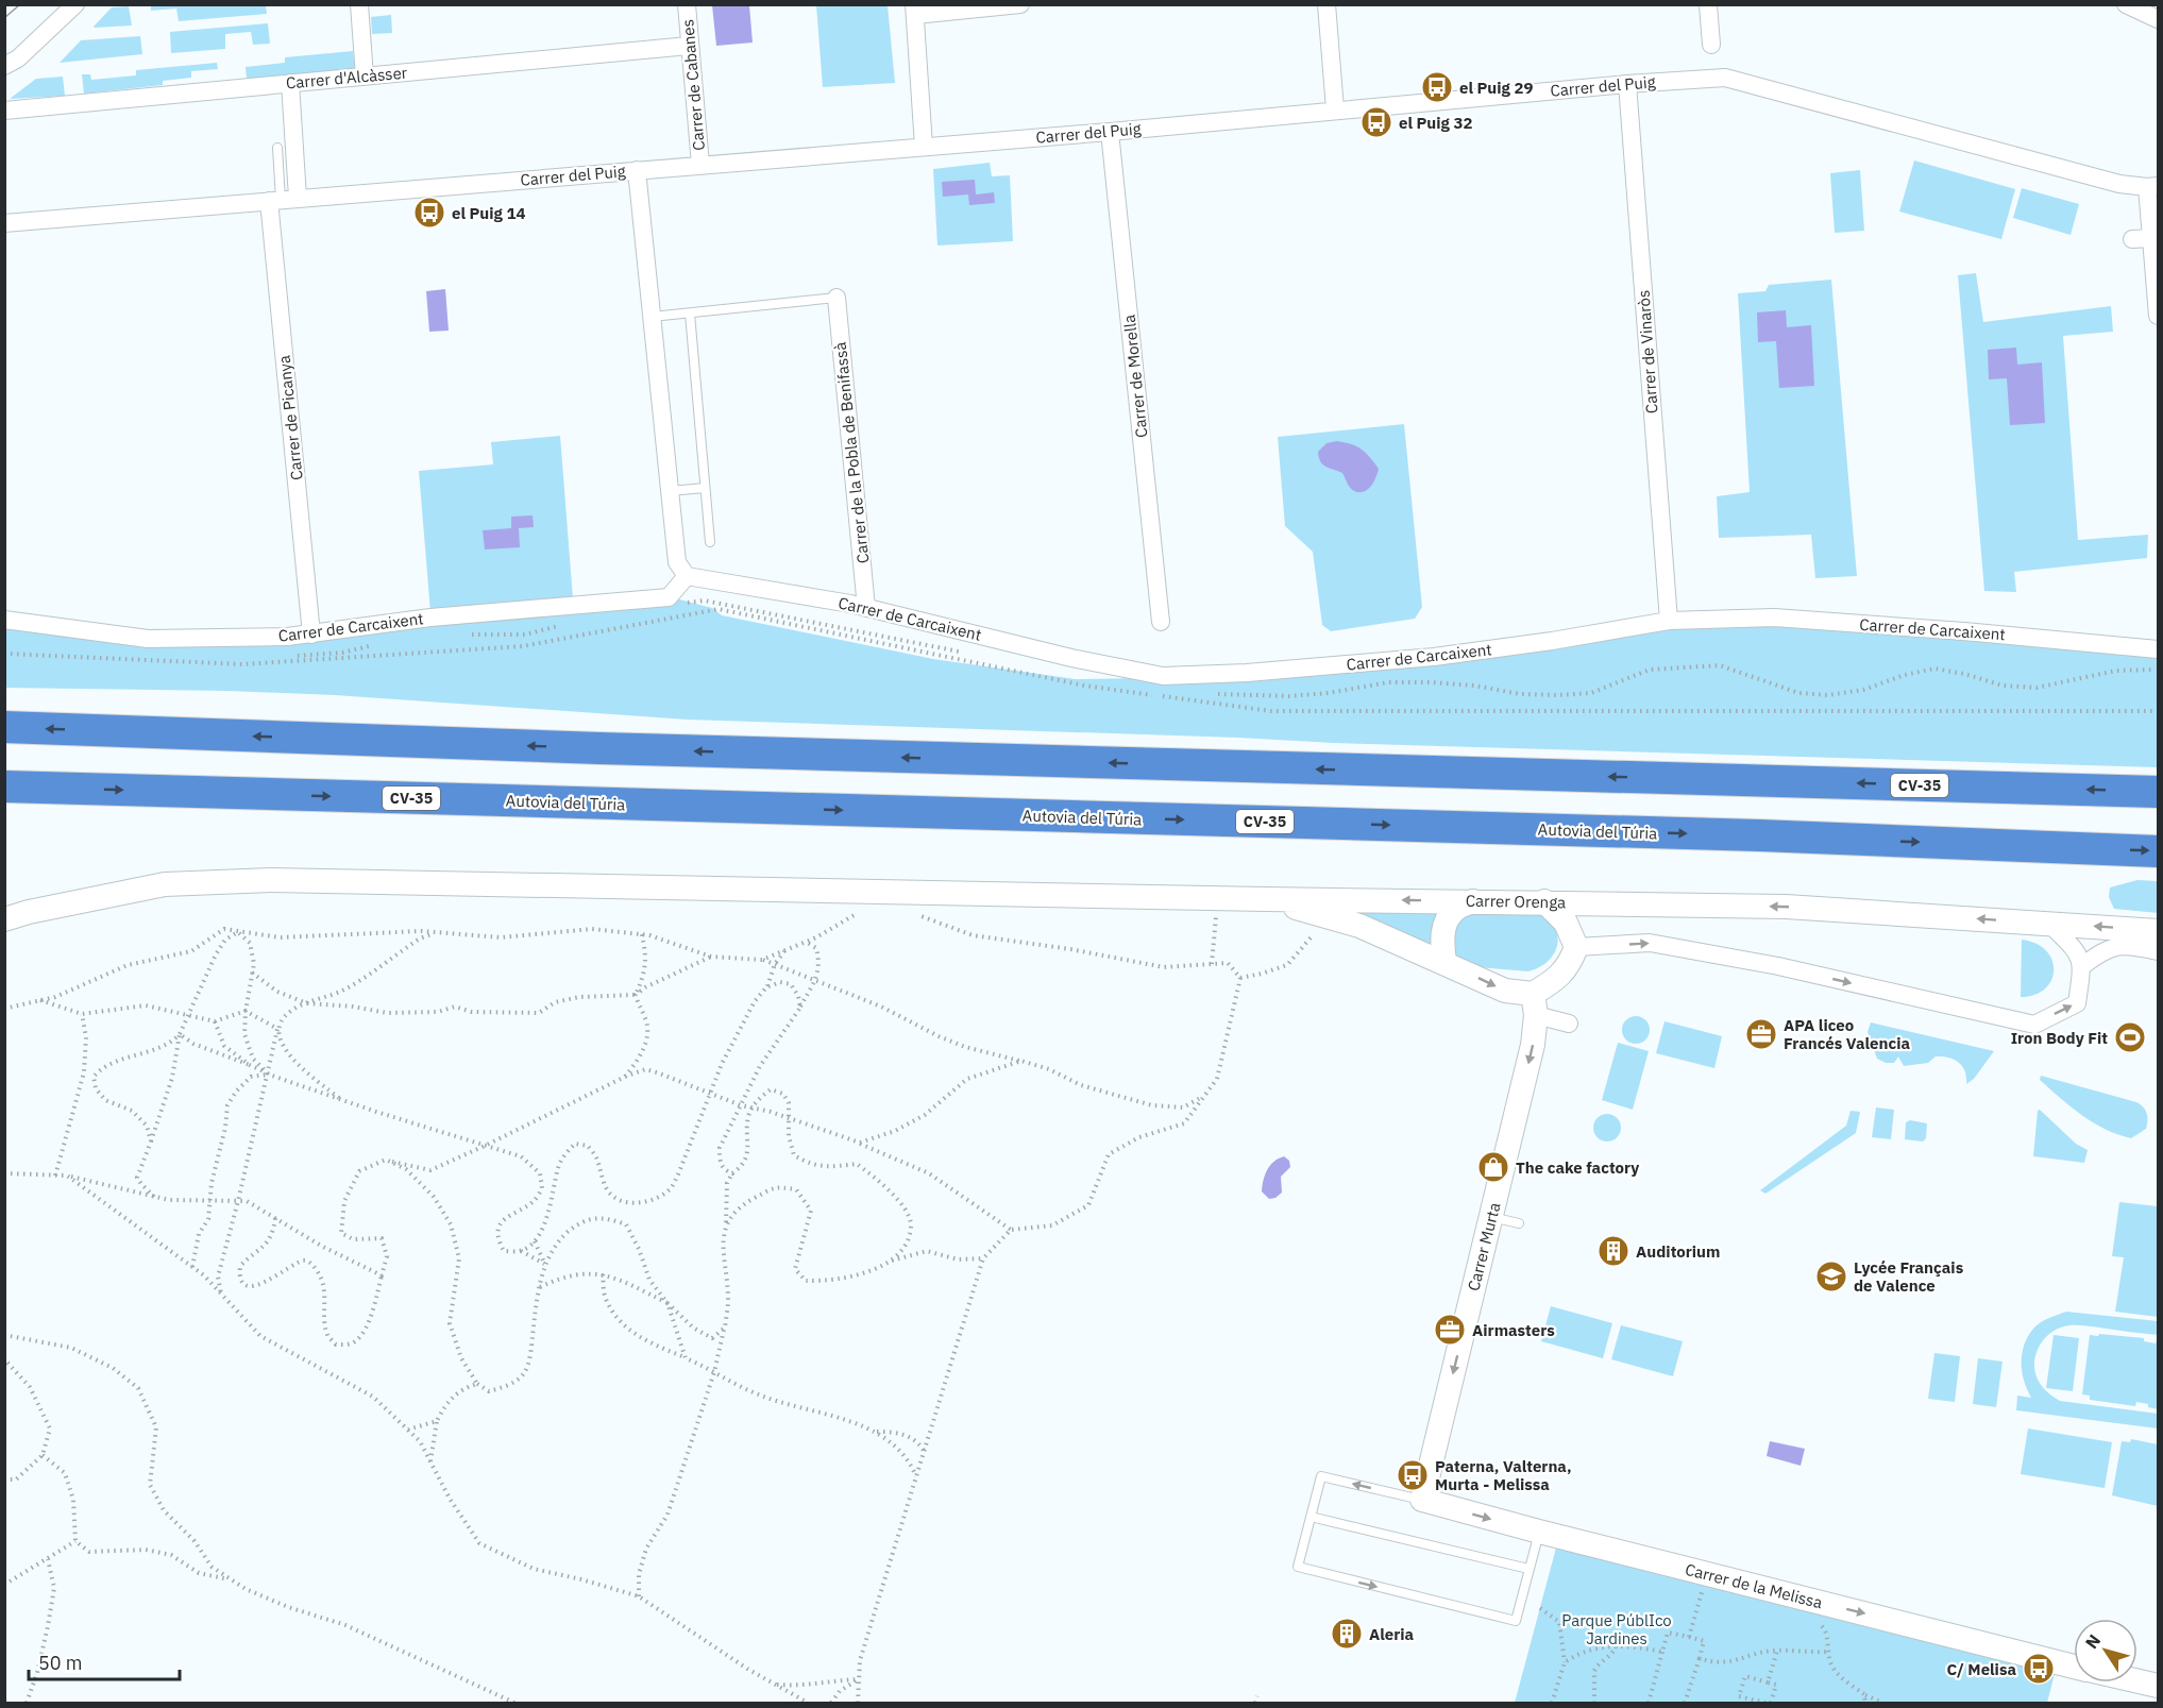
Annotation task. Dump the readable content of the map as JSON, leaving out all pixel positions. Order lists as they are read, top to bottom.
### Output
{
  "streets": {
    "highway": ["CV-35", "Autovia del Túria"],
    "street": [
      "Carrer d'Alcàsser",
      "Carrer de Cabanes",
      "Carrer del Puig",
      "Carrer de Vinaròs",
      "Carrer de Morella",
      "Carrer de Picanya",
      "Carrer de la Pobla de Benifassà",
      "Carrer de Carcaixent",
      "Carrer Orenga",
      "Carrer Murta",
      "Carrer de la Melissa"
    ]
  },
  "crossings": [
    ["Carrer d'Alcàsser", "Carrer de Cabanes"],
    ["Carrer d'Alcàsser", "Carrer de Picanya"],
    ["Carrer de Cabanes", "Carrer del Puig"],
    ["Carrer del Puig", "Carrer de Vinaròs"],
    ["Carrer del Puig", "Carrer de Morella"],
    ["Carrer del Puig", "Carrer de Picanya"],
    ["Carrer de Vinaròs", "Carrer de Carcaixent"],
    ["Carrer de Picanya", "Carrer de Carcaixent"],
    ["Carrer de la Pobla de Benifassà", "Carrer de Carcaixent"],
    ["Carrer Orenga", "Carrer Murta"],
    ["Carrer Murta", "Carrer de la Melissa"]
  ],
  "one_way": ["Carrer Murta", "Carrer de la Melissa"],
  "parks": ["Parque PúblIco Jardines"],
  "places": {
    "bus stop": [
      "el Puig 29",
      "el Puig 32",
      "el Puig 14",
      "Paterna, Valterna, Murta - Melissa",
      "C/ Melisa"
    ],
    "office": ["APA liceo Francés Valencia", "Airmasters"],
    "sports": ["Iron Body Fit"],
    "shop": ["The cake factory"],
    "building": ["Auditorium", "Aleria"],
    "school or university": ["Lycée Français de Valence"]
  },
  "scale_bar": "50 m",
  "north": "top left"
}
